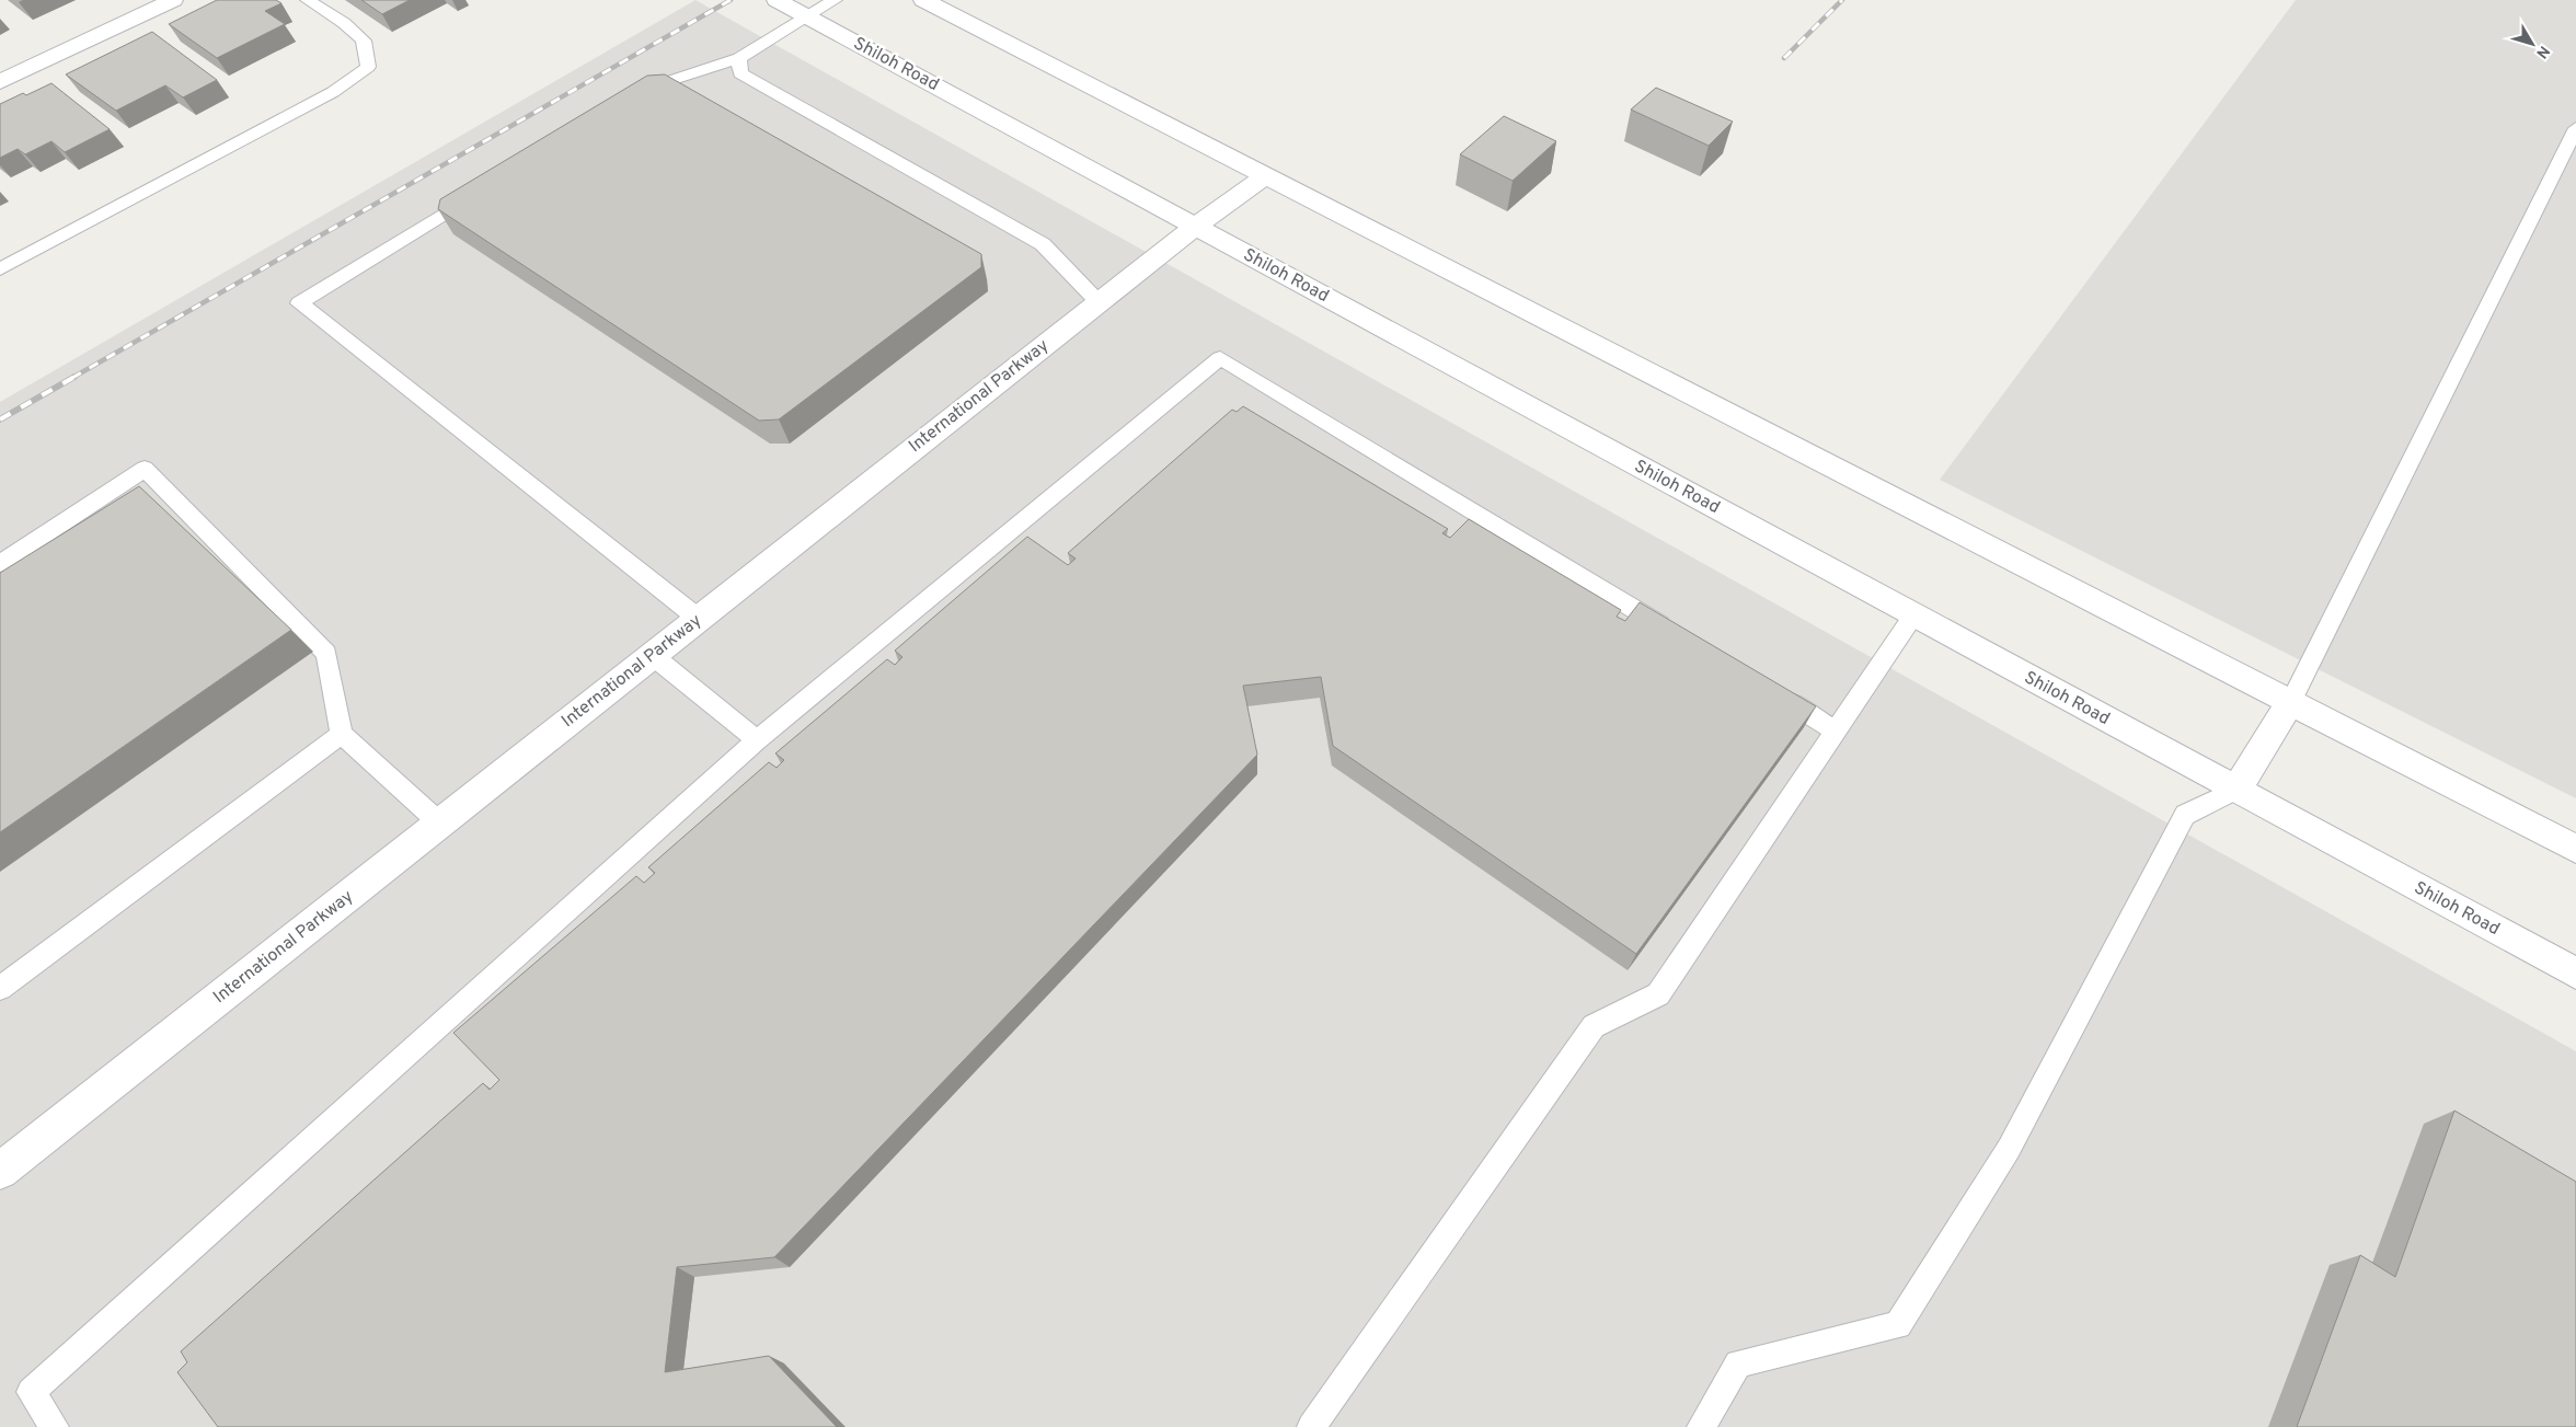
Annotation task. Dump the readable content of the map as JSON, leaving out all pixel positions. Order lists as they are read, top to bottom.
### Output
{
  "streets": {
    "main road": ["Shiloh Road", "International Parkway"]
  },
  "crossings": [
    ["Shiloh Road", "International Parkway"]
  ],
  "north": "bottom right"
}
